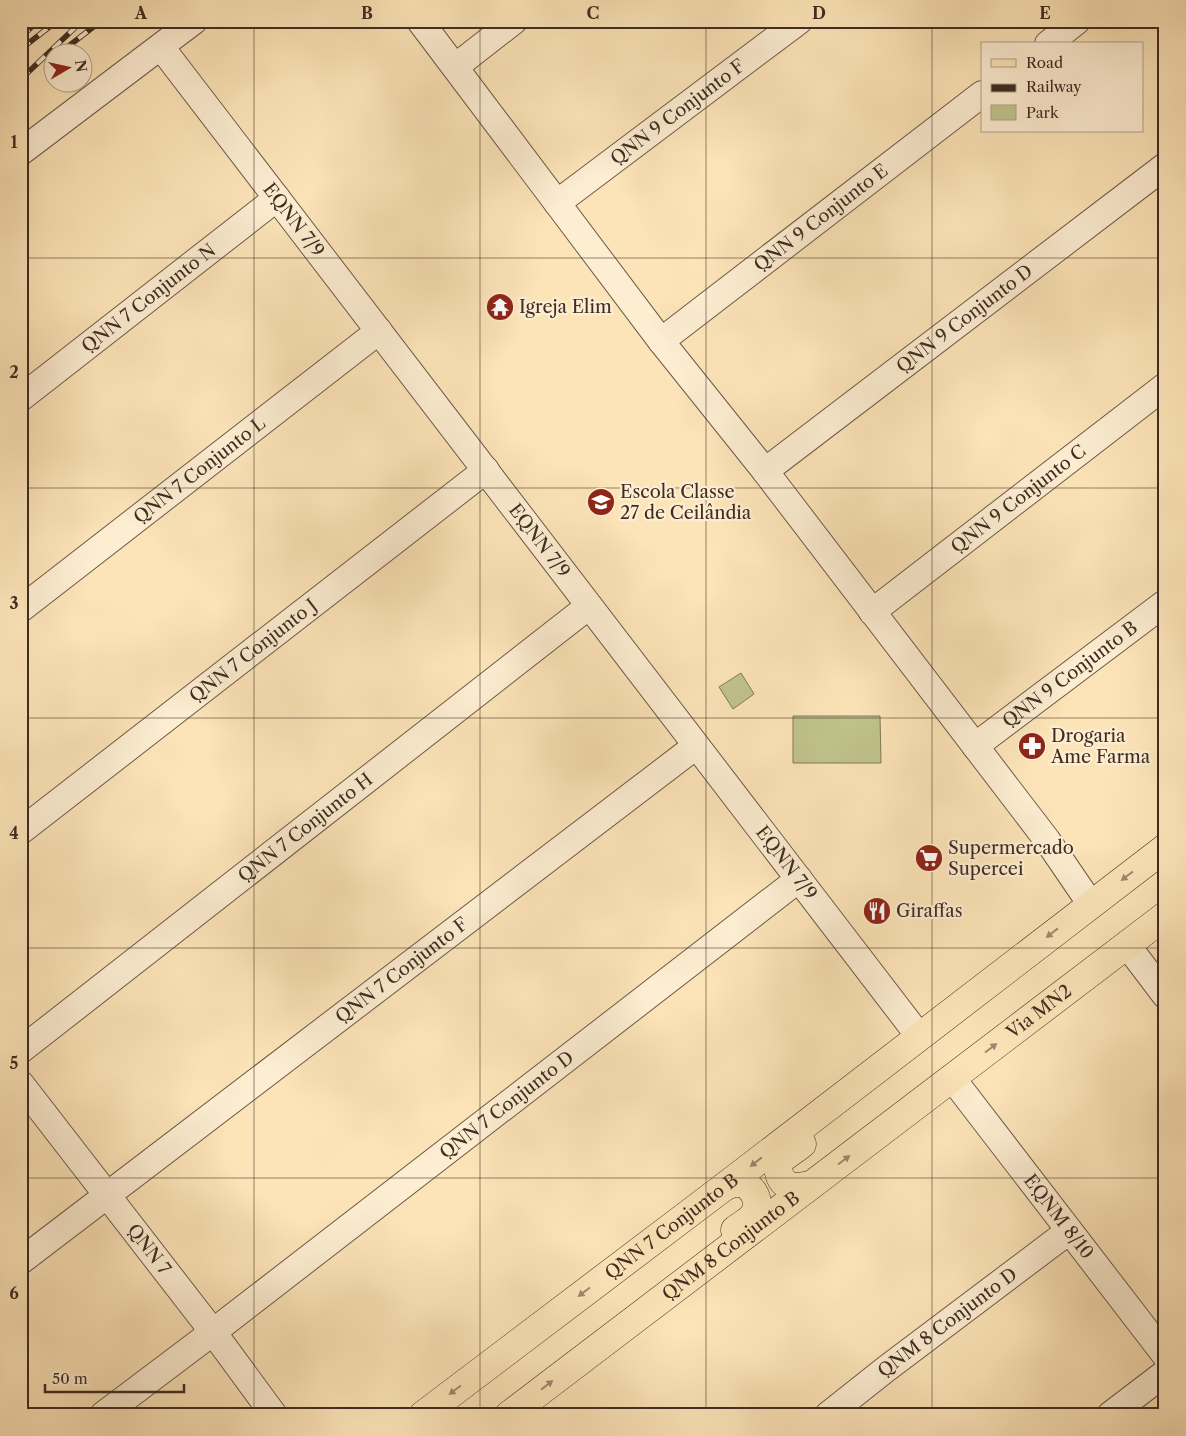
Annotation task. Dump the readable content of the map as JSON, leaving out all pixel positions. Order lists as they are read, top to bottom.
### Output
{
  "streets": {
    "main road": ["Via MN2", "QNN 7 Conjunto B", "QNM 8 Conjunto B"],
    "street": [
      "QNN 9 Conjunto F",
      "QNN 9 Conjunto E",
      "EQNN 7/9",
      "QNN 7 Conjunto N",
      "QNN 9 Conjunto D",
      "QNN 7 Conjunto L",
      "QNN 9 Conjunto C",
      "QNN 7 Conjunto J",
      "QNN 9 Conjunto B",
      "QNN 7 Conjunto H",
      "QNN 7 Conjunto F",
      "QNN 7 Conjunto D",
      "EQNM 8/10",
      "QNN 7",
      "QNM 8 Conjunto D"
    ]
  },
  "crossings": [
    ["EQNN 7/9", "QNN 7 Conjunto N"],
    ["EQNN 7/9", "QNN 7 Conjunto L"],
    ["EQNN 7/9", "QNN 7 Conjunto J"],
    ["EQNN 7/9", "QNN 7 Conjunto H"],
    ["EQNN 7/9", "QNN 7 Conjunto F"],
    ["EQNN 7/9", "QNN 7 Conjunto D"],
    ["EQNN 7/9", "QNN 7 Conjunto B"],
    ["QNN 7 Conjunto F", "QNN 7"],
    ["Via MN2", "EQNM 8/10"],
    ["Via MN2", "QNM 8 Conjunto B"],
    ["QNN 7 Conjunto D", "QNN 7"],
    ["EQNM 8/10", "QNM 8 Conjunto B"],
    ["EQNM 8/10", "QNM 8 Conjunto D"]
  ],
  "one_way": ["QNN 7 Conjunto B", "QNM 8 Conjunto B"],
  "places": {
    "temple": ["Igreja Elim"],
    "school or university": ["Escola Classe 27 de Ceilândia"],
    "pharmacy": ["Drogaria Ame Farma"],
    "supermarket": ["Supermercado Supercei"],
    "restaurant": ["Giraffas"]
  },
  "legend": ["Road", "Railway", "Park"],
  "scale_bar": "50 m",
  "north": "right",
  "grid": {
    "columns": [
      "A",
      "B",
      "C",
      "D",
      "E"
    ],
    "rows": [
      "1",
      "2",
      "3",
      "4",
      "5",
      "6"
    ]
  }
}
